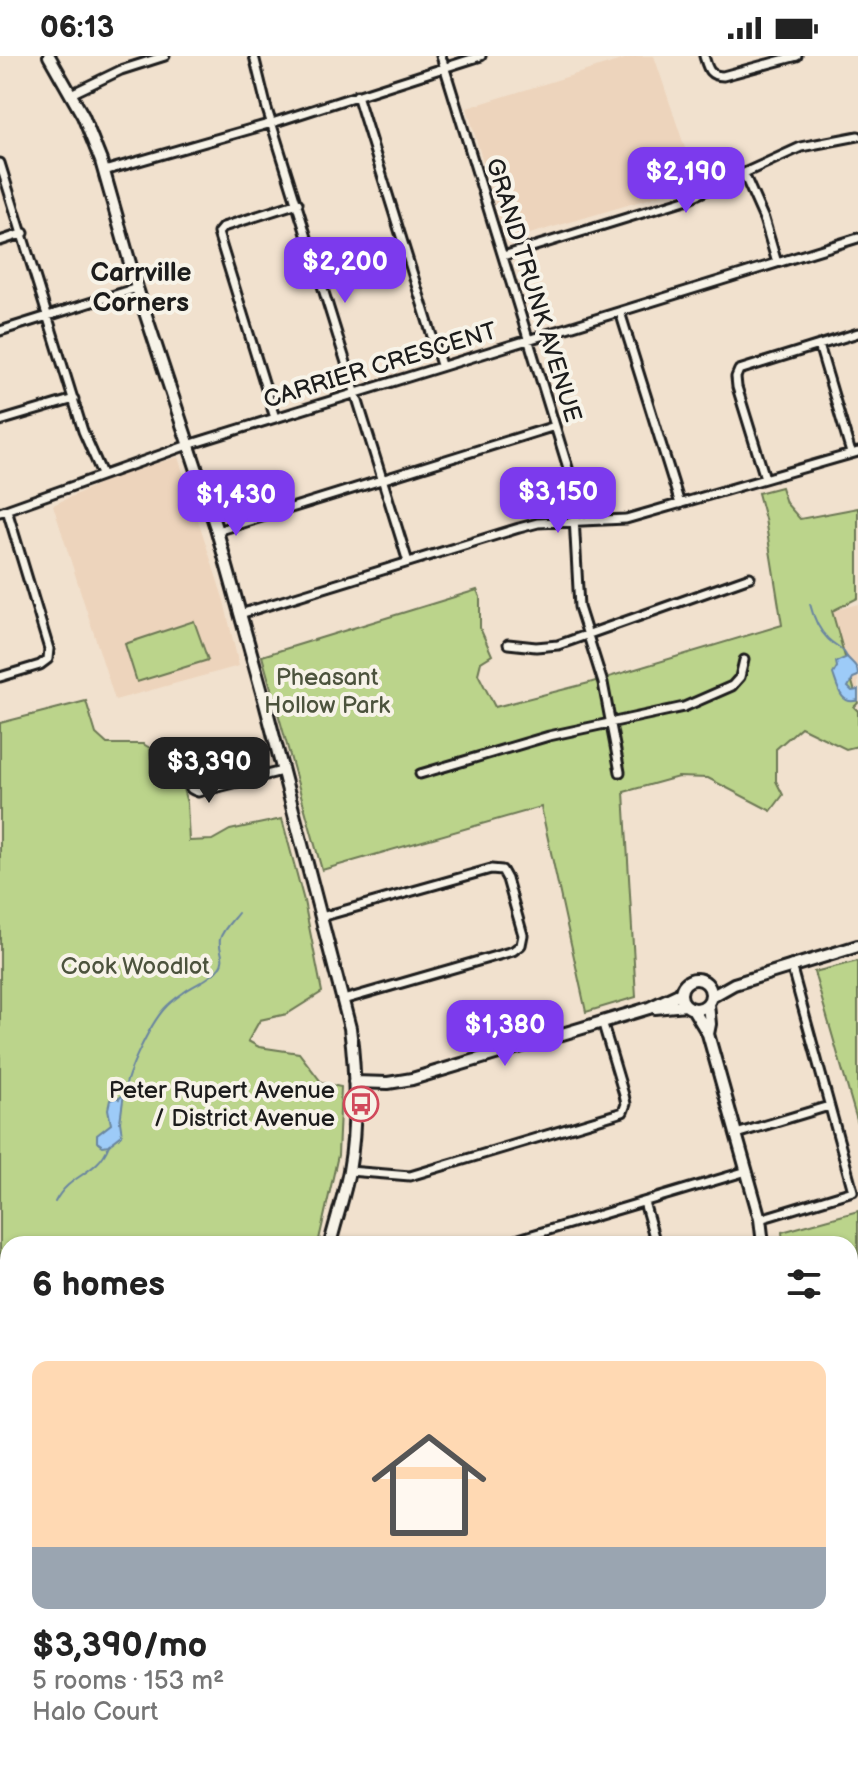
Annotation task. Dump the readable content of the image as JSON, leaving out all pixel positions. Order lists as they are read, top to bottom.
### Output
{
  "streets": {
    "street": ["GRAND TRUNK AVENUE", "CARRIER CRESCENT"]
  },
  "crossings": [
    ["GRAND TRUNK AVENUE", "CARRIER CRESCENT"]
  ],
  "districts": ["Carrville Corners"],
  "parks": ["Pheasant Hollow Park", "Cook Woodlot"],
  "places": {
    "bus stop": ["Peter Rupert Avenue / District Avenue"]
  },
  "page": {
    "status": "06:13",
    "price": [
      "$2,190",
      "$2,200",
      "$3,150",
      "$1,430",
      "$3,390",
      "$1,380"
    ],
    "heading": "6 homes",
    "list": [
      {
        "name": "$3,390/mo",
        "note": "5 rooms · 153 m² · Halo Court"
      }
    ]
  }
}
